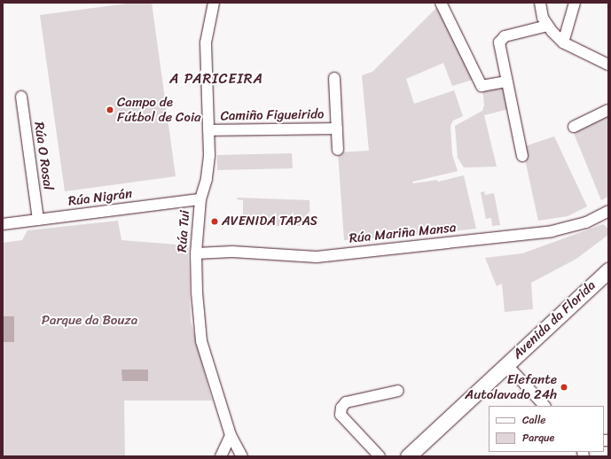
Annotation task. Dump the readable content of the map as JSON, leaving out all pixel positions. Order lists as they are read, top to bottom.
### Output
{
  "streets": {
    "main road": ["Avenida da Florida"],
    "street": [
      "Camiño Figueirido",
      "Rúa O Rosal",
      "Rúa Nigrán",
      "Rúa Tui",
      "Rúa Mariña Mansa"
    ]
  },
  "crossings": [
    ["Camiño Figueirido", "Rúa Tui"],
    ["Rúa O Rosal", "Rúa Nigrán"],
    ["Rúa Nigrán", "Rúa Tui"],
    ["Rúa Tui", "Rúa Mariña Mansa"]
  ],
  "districts": ["A PARICEIRA"],
  "parks": ["Parque da Bouza"],
  "places": ["Campo de Fútbol de Coia", "AVENIDA TAPAS", "Elefante Autolavado 24h"],
  "legend": ["Calle", "Parque"]
}
